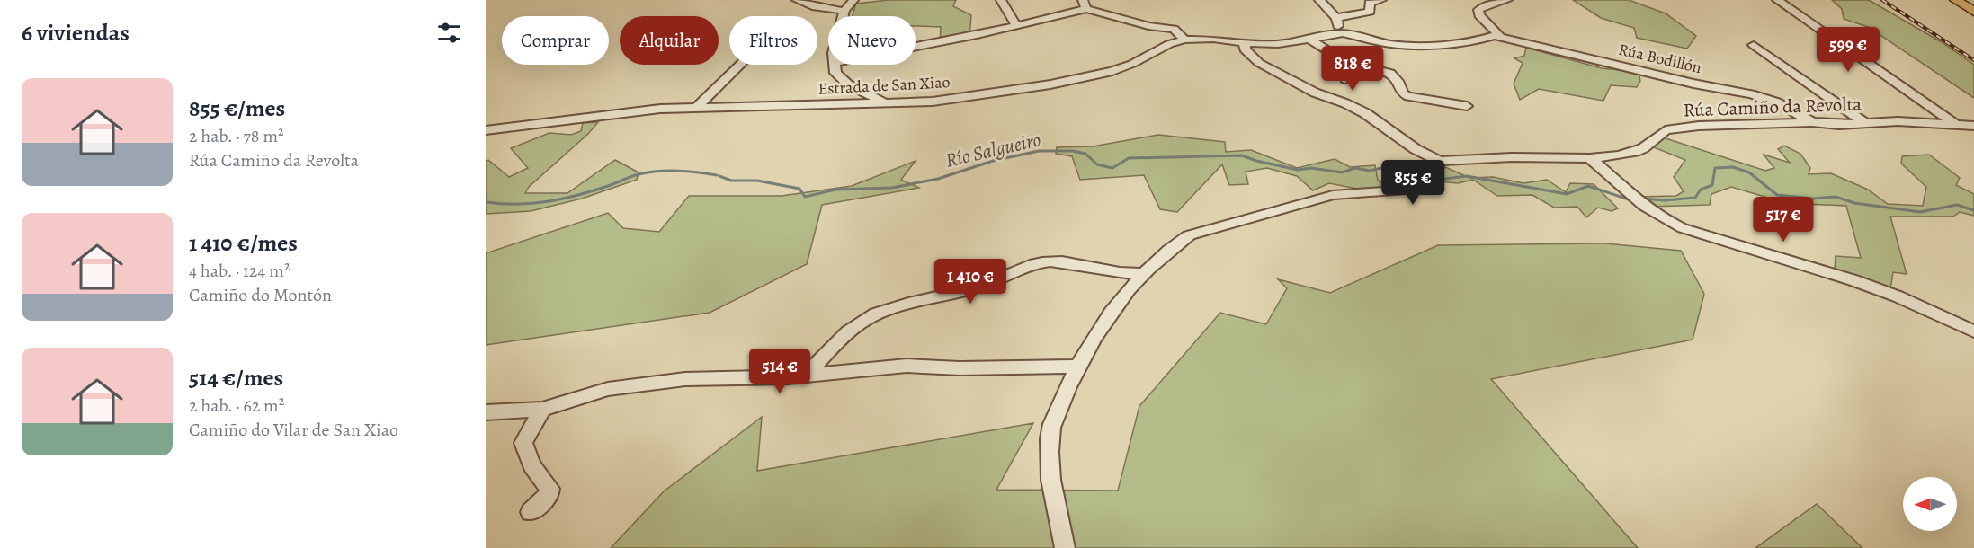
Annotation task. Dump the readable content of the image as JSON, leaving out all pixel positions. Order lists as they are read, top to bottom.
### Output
{
  "streets": {
    "street": ["Rúa Bodillón", "Estrada de San Xiao", "Rúa Camiño da Revolta"]
  },
  "crossings": [
    ["Rúa Bodillón", "Estrada de San Xiao"],
    ["Rúa Bodillón", "Rúa Camiño da Revolta"]
  ],
  "water": ["Río Salgueiro"],
  "north": "left",
  "page": {
    "heading": "6 viviendas",
    "chip": [
      "Comprar",
      "Alquilar",
      "Filtros",
      "Nuevo"
    ],
    "price": [
      "599 €",
      "818 €",
      "855 €",
      "517 €",
      "1 410 €",
      "514 €"
    ],
    "list": [
      {
        "name": "855 €/mes",
        "note": "2 hab. · 78 m² · Rúa Camiño da Revolta"
      },
      {
        "name": "1 410 €/mes",
        "note": "4 hab. · 124 m² · Camiño do Montón"
      },
      {
        "name": "514 €/mes",
        "note": "2 hab. · 62 m² · Camiño do Vilar de San Xiao"
      }
    ]
  }
}
